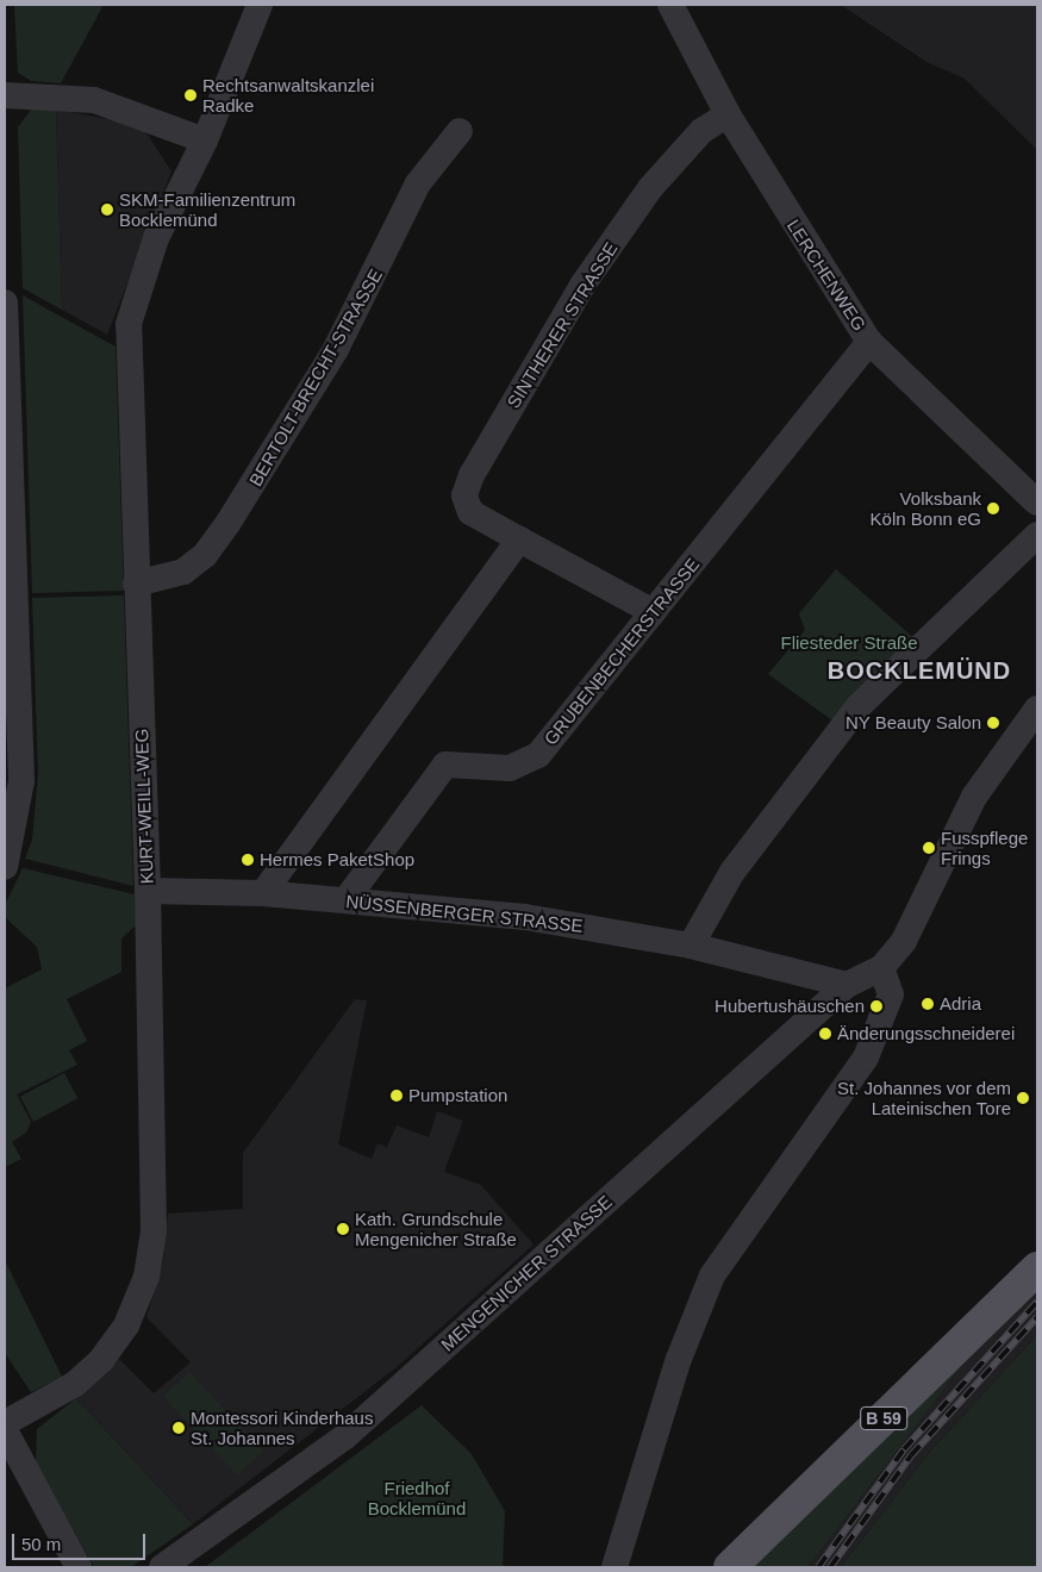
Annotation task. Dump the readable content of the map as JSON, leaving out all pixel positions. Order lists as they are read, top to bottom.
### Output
{
  "streets": {
    "main road": ["B 59"],
    "street": [
      "LERCHENWEG",
      "SINTHERER STRASSE",
      "BERTOLT-BRECHT-STRASSE",
      "GRUBENBECHERSTRASSE",
      "KURT-WEILL-WEG",
      "NÜSSENBERGER STRASSE",
      "MENGENICHER STRASSE"
    ]
  },
  "crossings": [
    ["LERCHENWEG", "SINTHERER STRASSE"],
    ["LERCHENWEG", "GRUBENBECHERSTRASSE"],
    ["SINTHERER STRASSE", "GRUBENBECHERSTRASSE"],
    ["BERTOLT-BRECHT-STRASSE", "KURT-WEILL-WEG"],
    ["GRUBENBECHERSTRASSE", "NÜSSENBERGER STRASSE"],
    ["KURT-WEILL-WEG", "NÜSSENBERGER STRASSE"],
    ["NÜSSENBERGER STRASSE", "MENGENICHER STRASSE"]
  ],
  "districts": ["BOCKLEMÜND"],
  "parks": ["Fliesteder Straße", "Friedhof Bocklemünd"],
  "places": [
    "Rechtsanwaltskanzlei Radke",
    "SKM-Familienzentrum Bocklemünd",
    "Volksbank Köln Bonn eG",
    "NY Beauty Salon",
    "Fusspflege Frings",
    "Hermes PaketShop",
    "Adria",
    "Hubertushäuschen",
    "Änderungsschneiderei",
    "Pumpstation",
    "St. Johannes vor dem Lateinischen Tore",
    "Kath. Grundschule Mengenicher Straße",
    "Montessori Kinderhaus St. Johannes"
  ],
  "scale_bar": "50 m"
}
